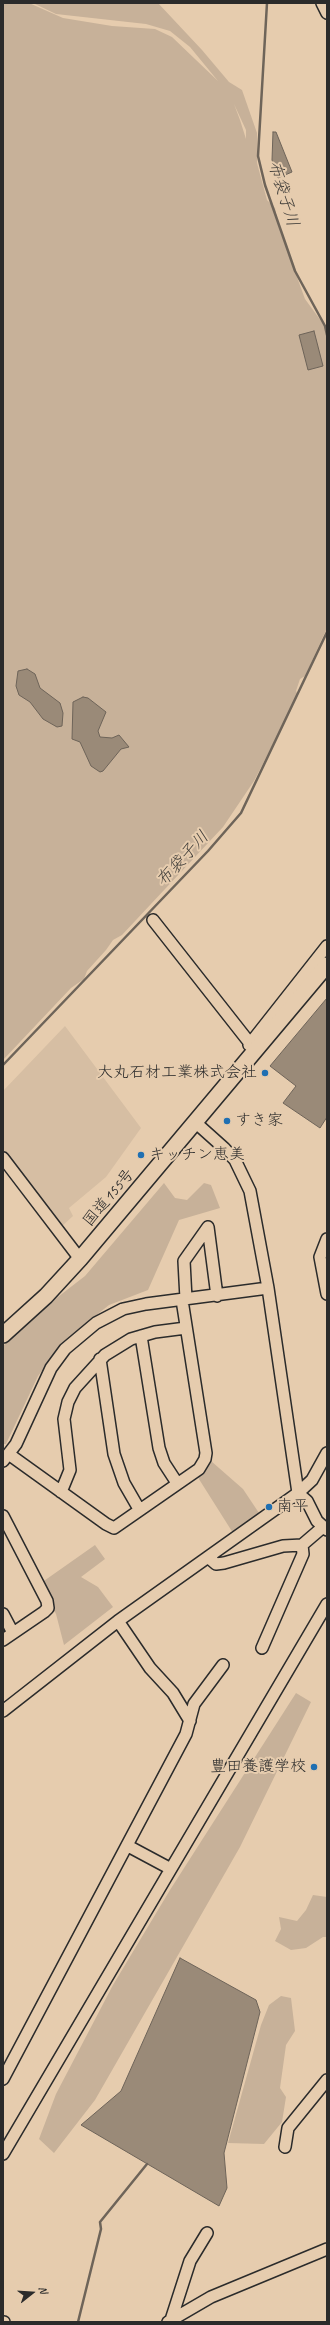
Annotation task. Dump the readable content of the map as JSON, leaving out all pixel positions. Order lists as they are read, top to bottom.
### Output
{
  "streets": {
    "highway": ["国道155号"]
  },
  "water": ["布袋子川"],
  "places": [
    "大丸石材工業株式会社",
    "すき家",
    "キッチン恵美",
    "南平",
    "豊田養護学校"
  ],
  "north": "right"
}
